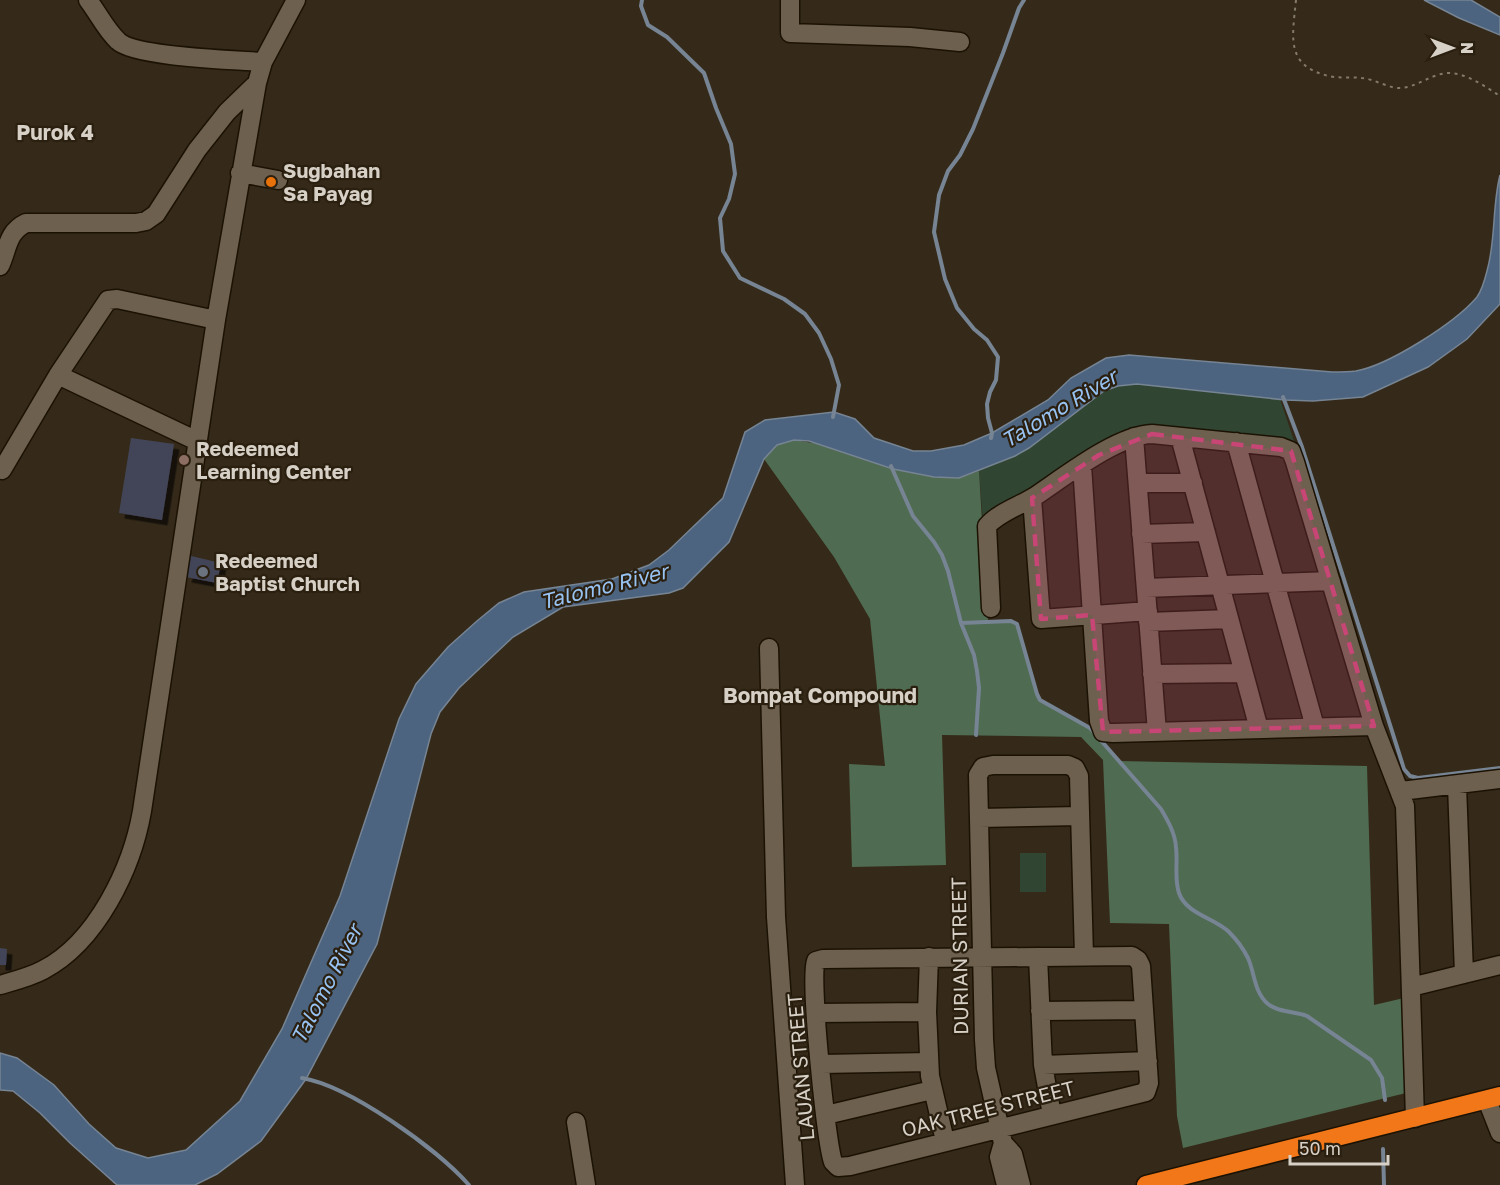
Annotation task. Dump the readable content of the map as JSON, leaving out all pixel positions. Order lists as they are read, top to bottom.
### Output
{
  "streets": {
    "street": ["DURIAN STREET", "LAUAN STREET", "OAK TREE STREET"]
  },
  "crossings": [
    ["DURIAN STREET", "OAK TREE STREET"],
    ["LAUAN STREET", "OAK TREE STREET"]
  ],
  "districts": ["Purok 4", "Bompat Compound"],
  "water": ["Talomo River"],
  "places": ["Sugbahan Sa Payag", "Redeemed Learning Center", "Redeemed Baptist Church"],
  "scale_bar": "50 m",
  "north": "right"
}
